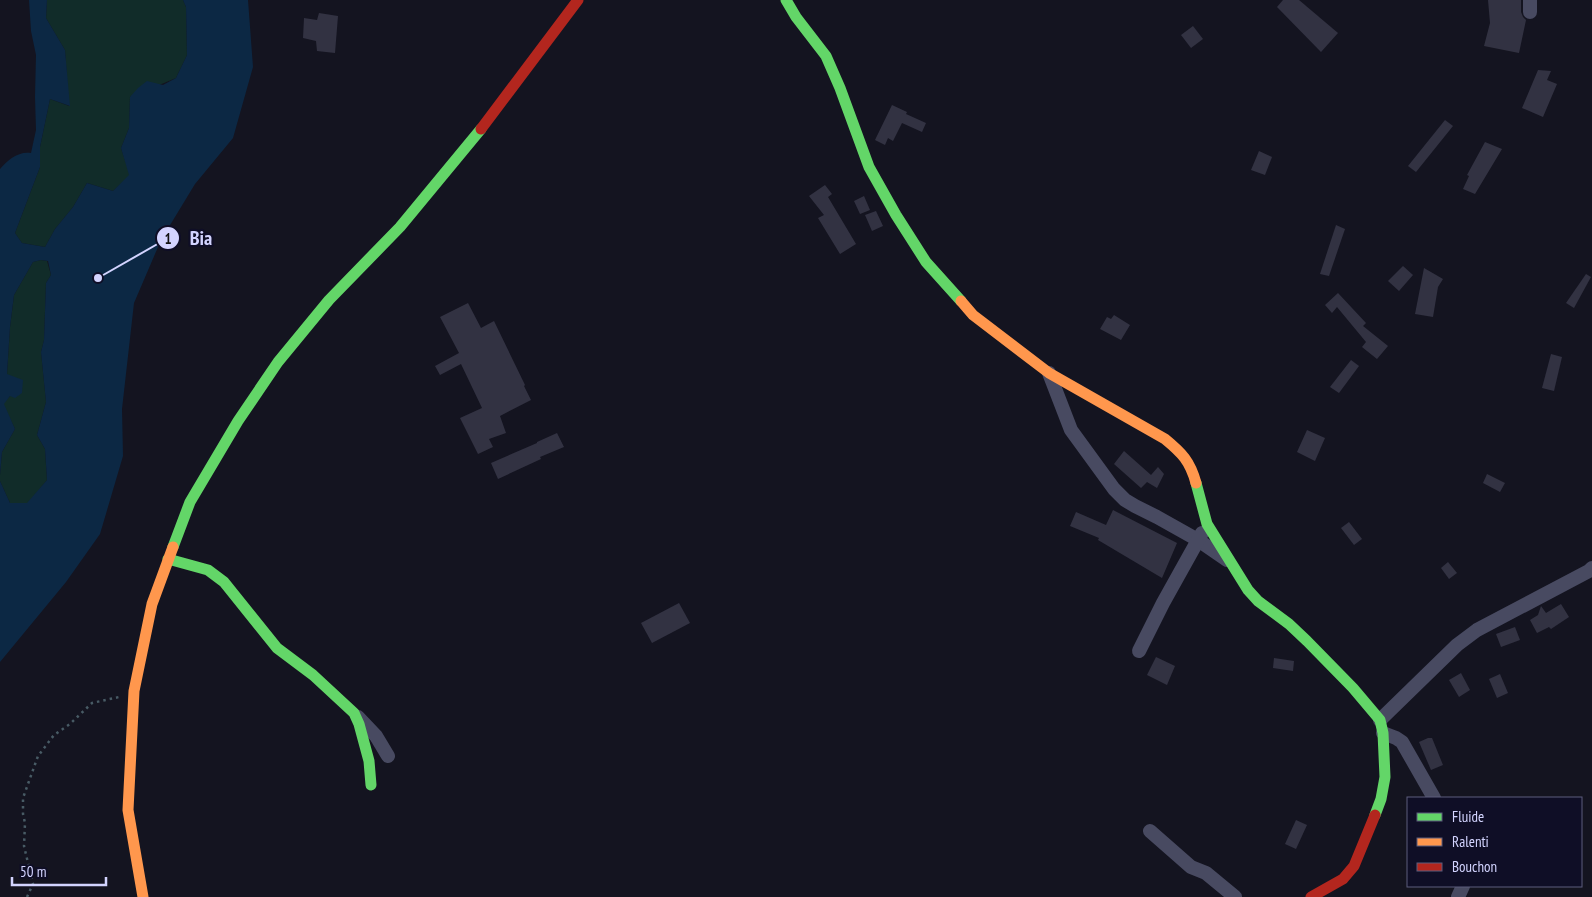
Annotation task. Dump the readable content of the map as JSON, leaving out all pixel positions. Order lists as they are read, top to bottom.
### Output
{
  "places": ["Bia"],
  "legend": ["Fluide", "Ralenti", "Bouchon"],
  "scale_bar": "50 m"
}
